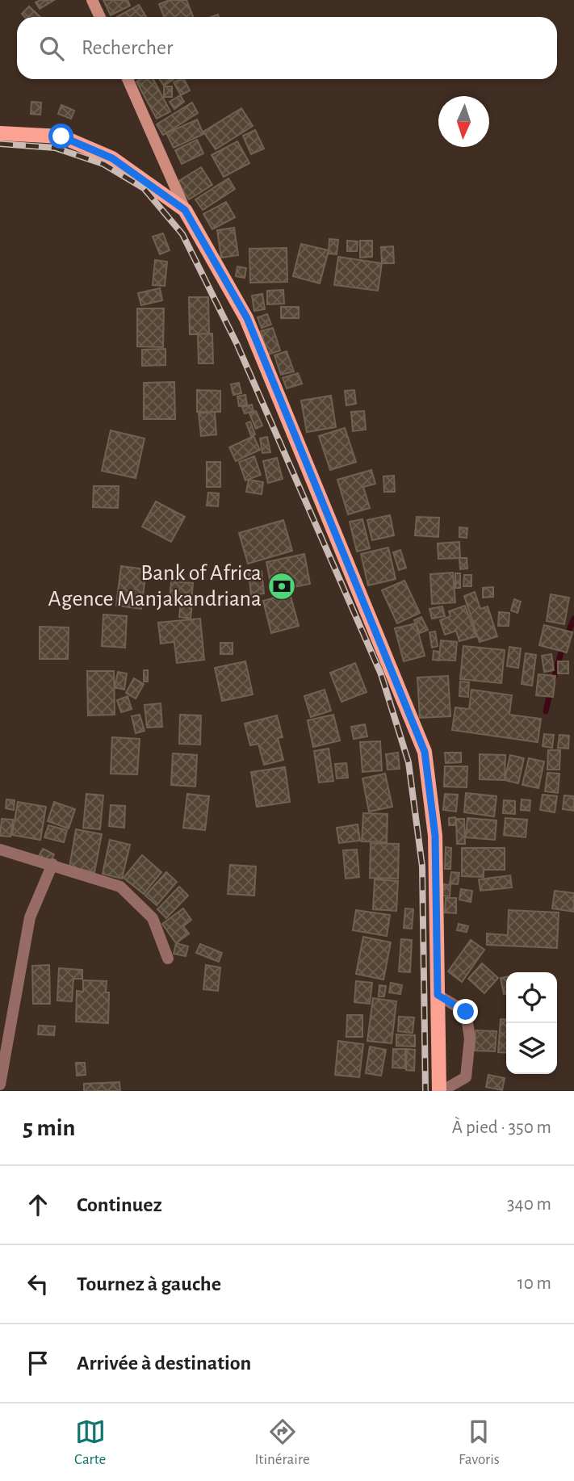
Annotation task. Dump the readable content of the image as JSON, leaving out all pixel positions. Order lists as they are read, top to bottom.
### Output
{
  "places": {
    "bank": ["Bank of Africa Agence Manjakandriana"]
  },
  "north": "bottom",
  "page": {
    "search": "Rechercher",
    "heading": ["5 min", "À pied · 350 m"],
    "list": [
      ["Continuez", "340 m"],
      ["Tournez à gauche", "10 m"],
      "Arrivée à destination"
    ],
    "nav": ["Carte", "Itinéraire", "Favoris"]
  }
}
